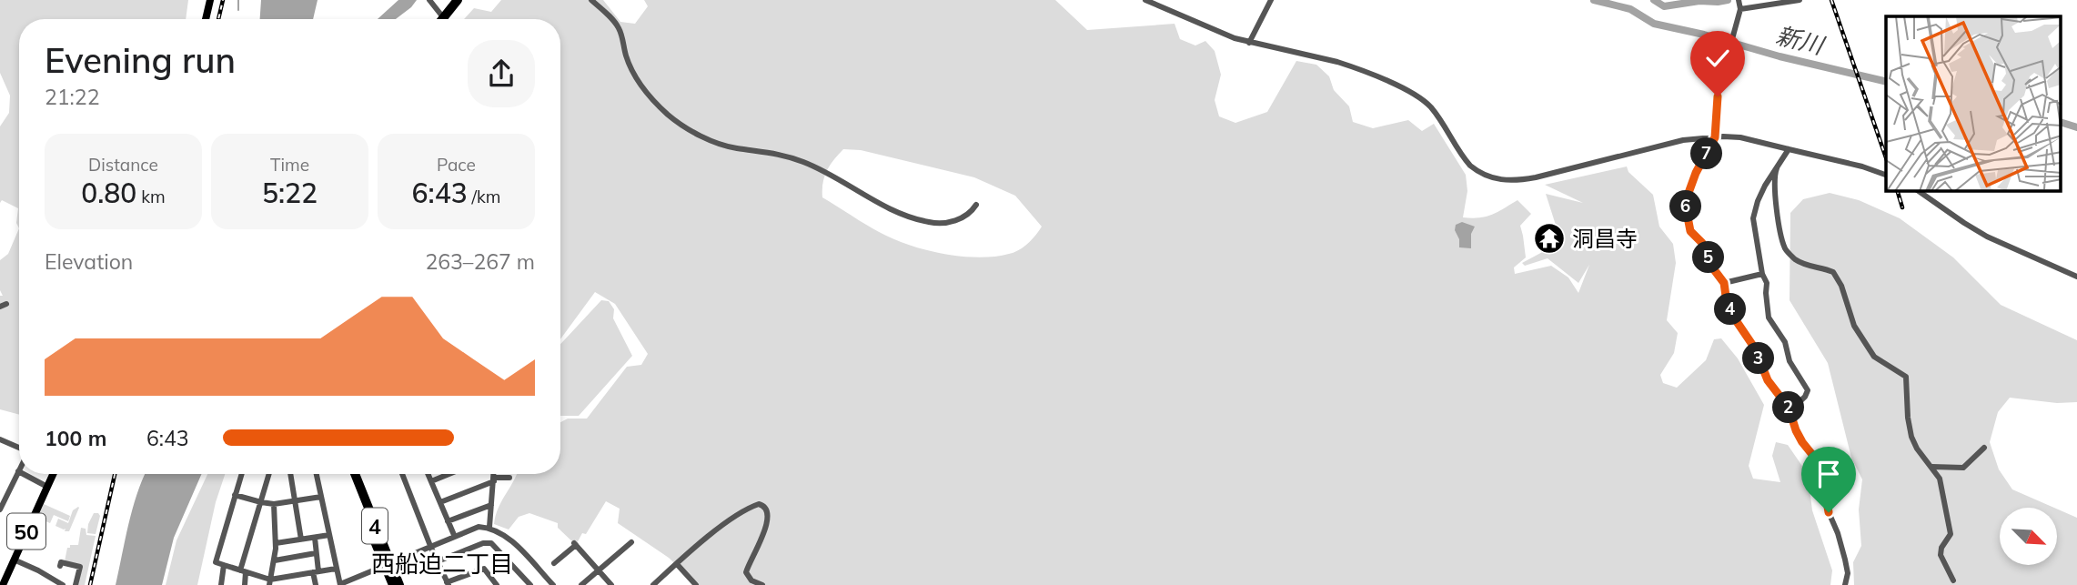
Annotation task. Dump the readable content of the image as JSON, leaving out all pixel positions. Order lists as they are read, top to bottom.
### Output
{
  "streets": {
    "highway": ["4"],
    "main road": ["50"]
  },
  "districts": ["西船迫二丁目"],
  "water": ["新川"],
  "places": {
    "temple": ["洞昌寺"]
  },
  "north": "bottom right",
  "page": {
    "heading": ["Evening run", "21:22"],
    "stats": [
      ["Distance", "0.80 km"],
      ["Time", "5:22"],
      ["Pace", "6:43 /km"]
    ],
    "pins": [
      "7",
      "6",
      "5",
      "4",
      "3",
      "2"
    ],
    "chart": ["Elevation", "263–267 m"],
    "list": [
      {
        "name": "100 m",
        "note": "6:43"
      }
    ]
  }
}
